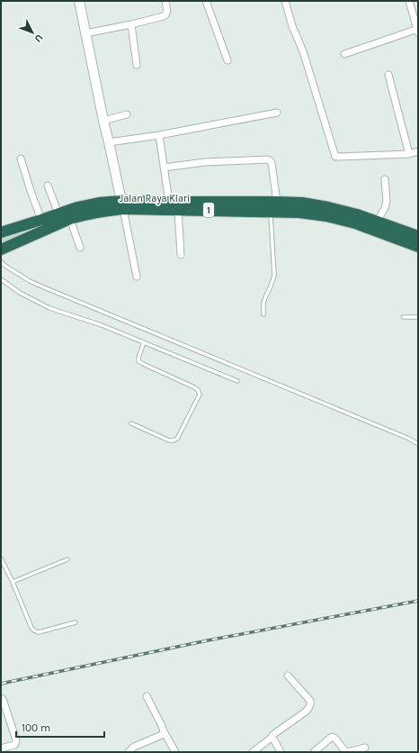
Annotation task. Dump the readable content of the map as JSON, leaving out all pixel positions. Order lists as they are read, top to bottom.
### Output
{
  "streets": {
    "highway": ["Jalan Raya Klari", "1"]
  },
  "scale_bar": "100 m",
  "north": "bottom right"
}
